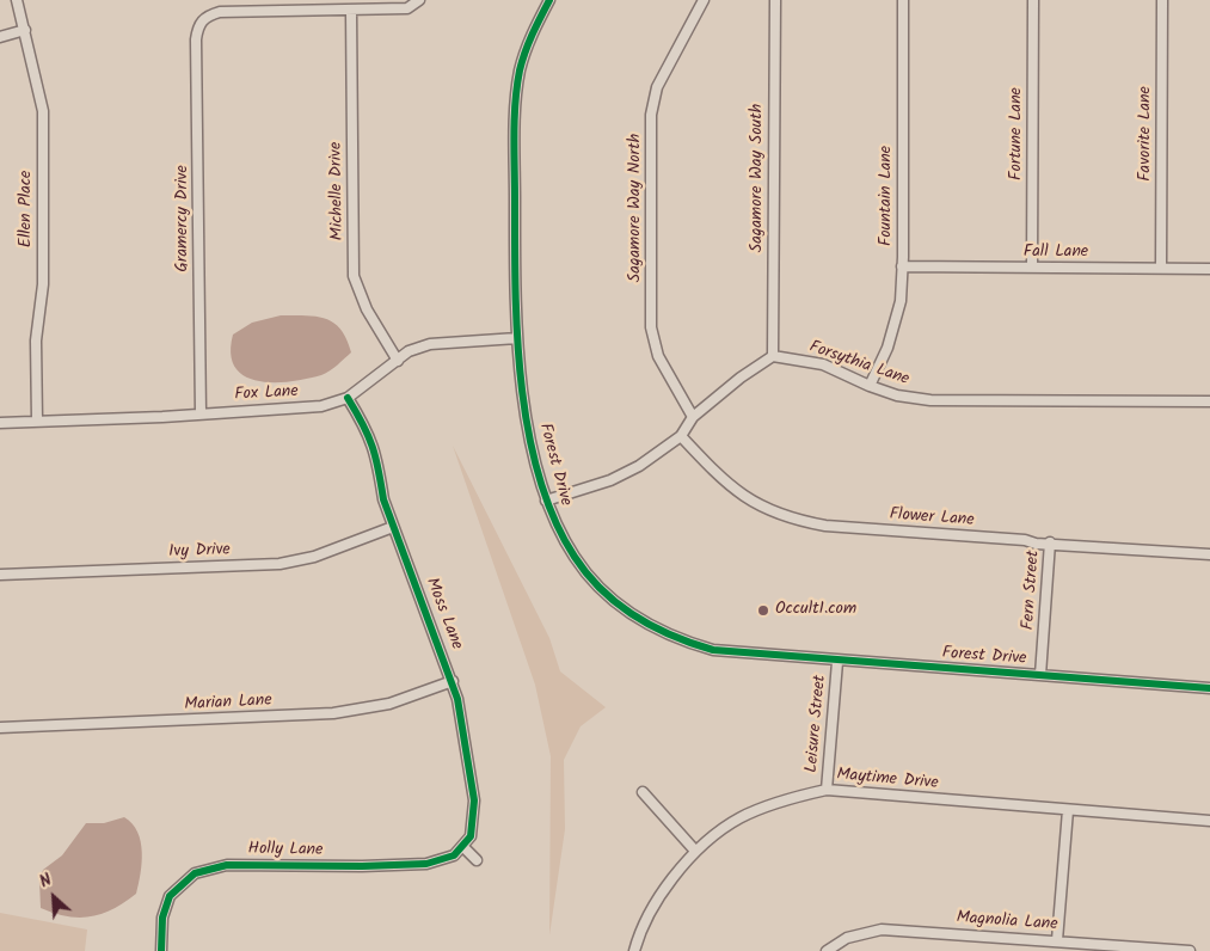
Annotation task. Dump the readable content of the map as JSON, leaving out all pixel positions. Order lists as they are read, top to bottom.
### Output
{
  "streets": {
    "street": [
      "Fortune Lane",
      "Favorite Lane",
      "Sagamore Way South",
      "Michelle Drive",
      "Fountain Lane",
      "Sagamore Way North",
      "Ellen Place",
      "Gramercy Drive",
      "Fall Lane",
      "Forsythia Lane",
      "Fox Lane",
      "Forest Drive",
      "Flower Lane",
      "Ivy Drive",
      "Fern Street",
      "Moss Lane",
      "Marian Lane",
      "Leisure Street",
      "Maytime Drive",
      "Holly Lane",
      "Magnolia Lane"
    ]
  },
  "crossings": [
    ["Fortune Lane", "Fall Lane"],
    ["Favorite Lane", "Fall Lane"],
    ["Sagamore Way South", "Forsythia Lane"],
    ["Michelle Drive", "Gramercy Drive"],
    ["Michelle Drive", "Fox Lane"],
    ["Fountain Lane", "Fall Lane"],
    ["Fountain Lane", "Forsythia Lane"],
    ["Ellen Place", "Fox Lane"],
    ["Gramercy Drive", "Fox Lane"],
    ["Fox Lane", "Forest Drive"],
    ["Fox Lane", "Moss Lane"],
    ["Forest Drive", "Fern Street"],
    ["Forest Drive", "Leisure Street"],
    ["Flower Lane", "Fern Street"],
    ["Ivy Drive", "Moss Lane"],
    ["Moss Lane", "Marian Lane"],
    ["Moss Lane", "Holly Lane"],
    ["Leisure Street", "Maytime Drive"]
  ],
  "places": ["Occult1.com"],
  "north": "top left"
}
